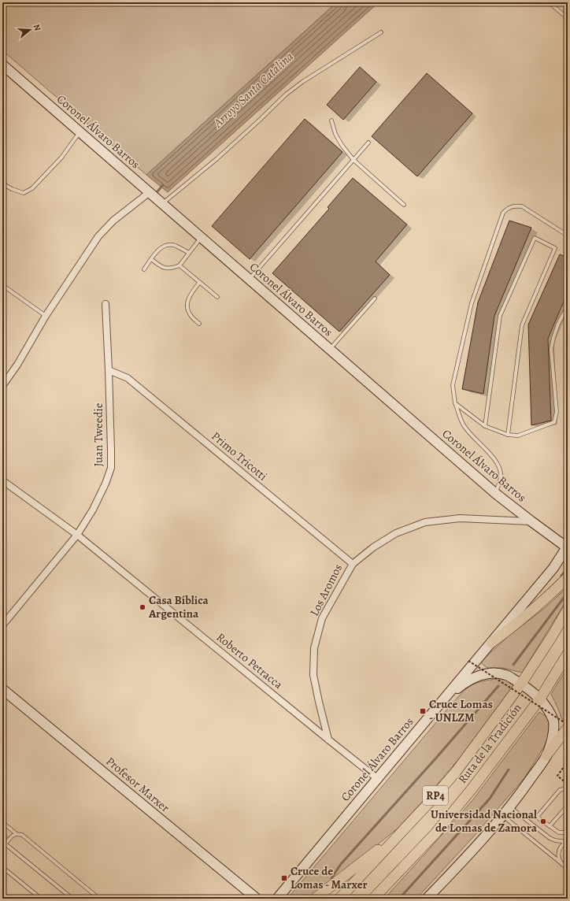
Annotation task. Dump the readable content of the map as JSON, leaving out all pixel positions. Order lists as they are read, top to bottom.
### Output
{
  "streets": {
    "main road": ["Ruta de la Tradición", "RP4"],
    "street": [
      "Coronel Álvaro Barros",
      "Juan Tweedie",
      "Primo Tricotti",
      "Los Aromos",
      "Roberto Petracca",
      "Profesor Marxer"
    ]
  },
  "crossings": [
    ["Coronel Álvaro Barros", "Los Aromos"],
    ["Coronel Álvaro Barros", "Roberto Petracca"],
    ["Juan Tweedie", "Primo Tricotti"],
    ["Juan Tweedie", "Roberto Petracca"],
    ["Primo Tricotti", "Los Aromos"],
    ["Los Aromos", "Roberto Petracca"]
  ],
  "water": ["Arroyo Santa Catalina"],
  "places": {
    "other": ["Casa Bíblica Argentina", "Universidad Nacional de Lomas de Zamora"],
    "transit": ["Cruce Lomas - UNLZM", "Cruce de Lomas - Marxer"]
  },
  "north": "right"
}
